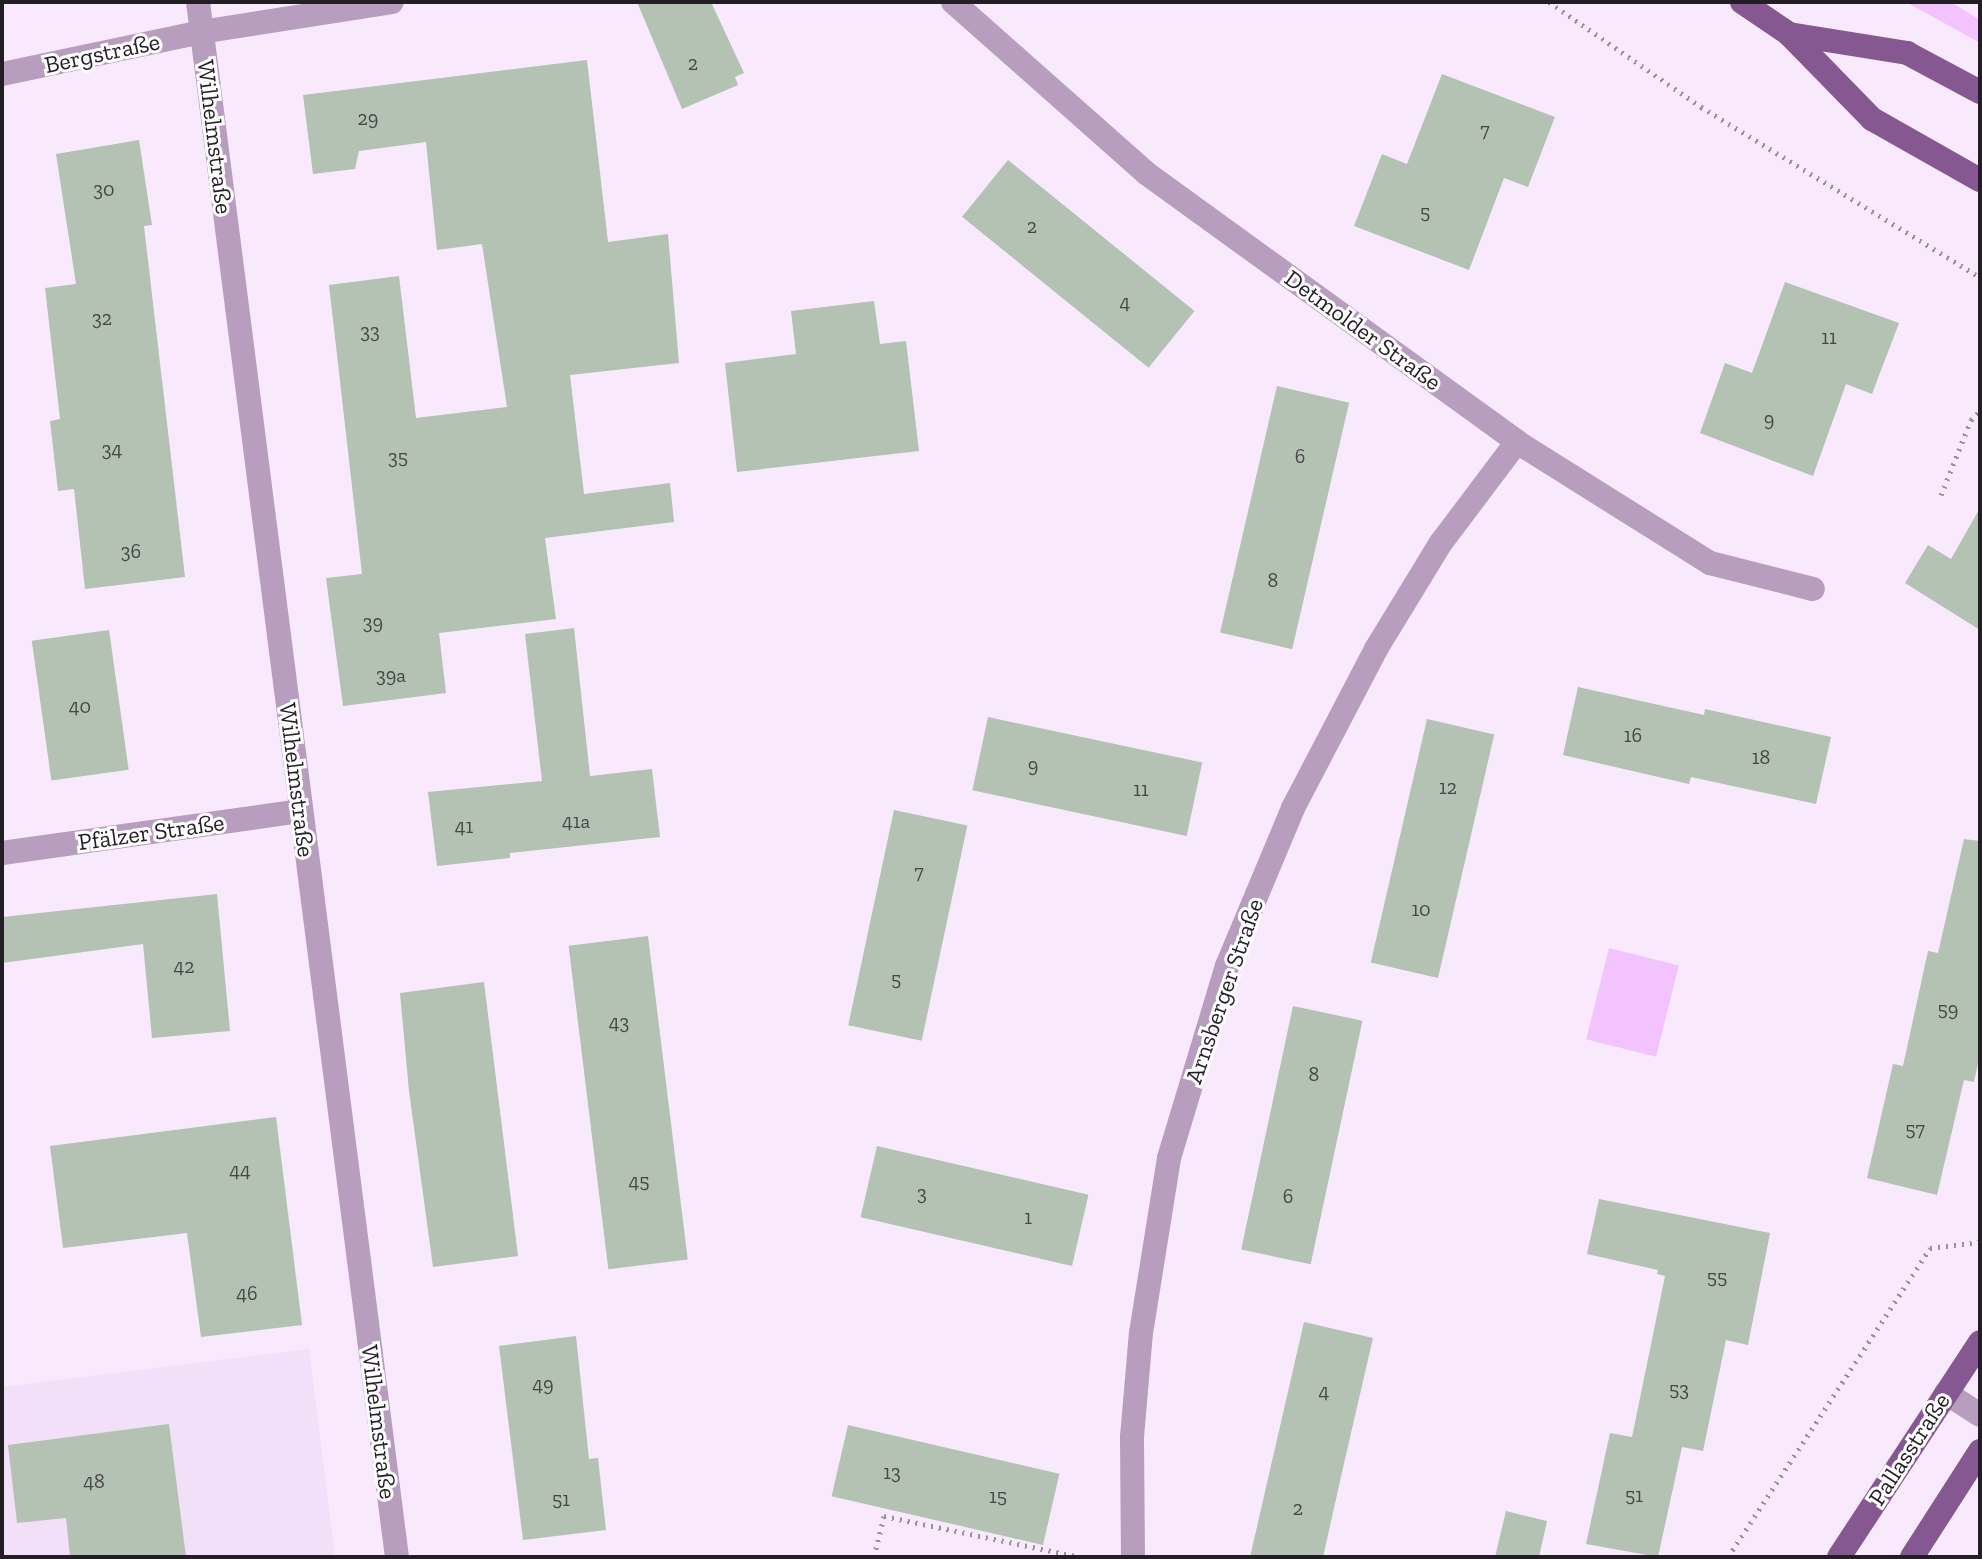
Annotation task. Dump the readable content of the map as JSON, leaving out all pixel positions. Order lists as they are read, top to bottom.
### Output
{
  "streets": {
    "main road": ["Pallasstraße"],
    "street": [
      "Bergstraße",
      "Wilhelmstraße",
      "Detmolder Straße",
      "Pfälzer Straße",
      "Arnsberger Straße"
    ]
  },
  "crossings": [
    ["Bergstraße", "Wilhelmstraße"],
    ["Wilhelmstraße", "Pfälzer Straße"],
    ["Detmolder Straße", "Arnsberger Straße"]
  ],
  "house_numbers": [
    "2",
    "29",
    "7",
    "30",
    "5",
    "2",
    "4",
    "32",
    "33",
    "11",
    "9",
    "34",
    "6",
    "35",
    "36",
    "8",
    "39",
    "39a",
    "40",
    "16",
    "18",
    "9",
    "12",
    "11",
    "41a",
    "41",
    "7",
    "10",
    "42",
    "5",
    "59",
    "43",
    "8",
    "57",
    "44",
    "45",
    "3",
    "6",
    "1",
    "55",
    "46",
    "49",
    "53",
    "4",
    "13",
    "48",
    "51",
    "15",
    "51",
    "2"
  ]
}
